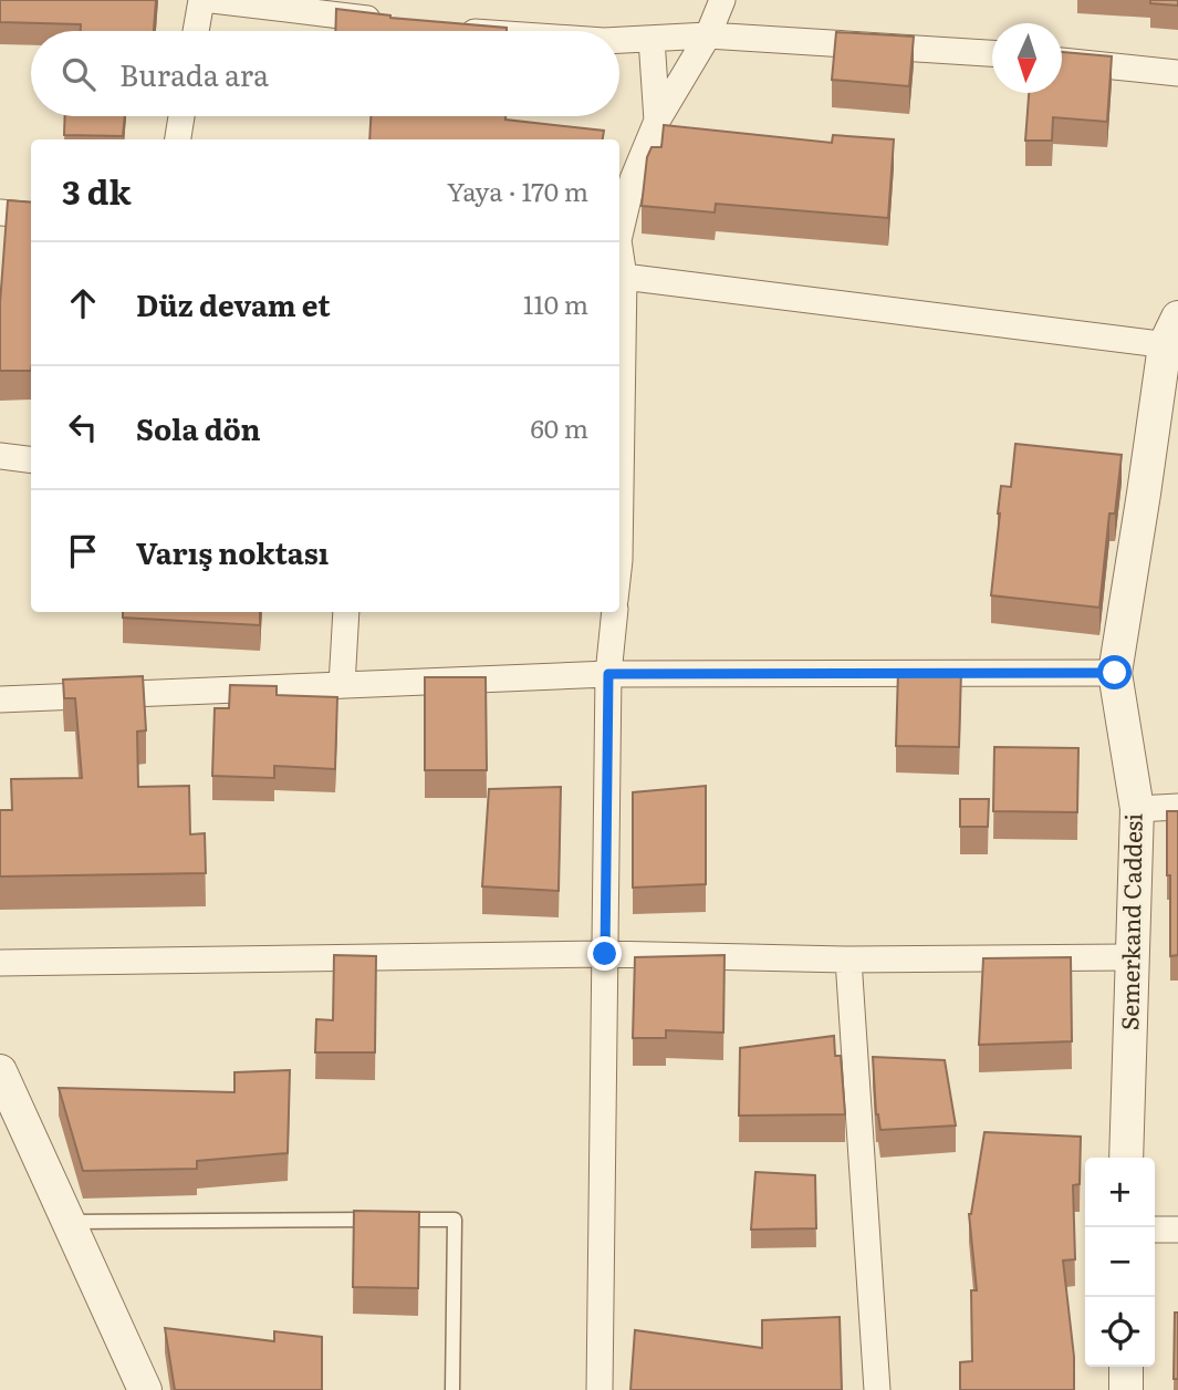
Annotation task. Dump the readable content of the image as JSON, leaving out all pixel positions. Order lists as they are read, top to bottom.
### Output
{
  "streets": {
    "street": ["Semerkand Caddesi"]
  },
  "north": "bottom",
  "page": {
    "search": "Burada ara",
    "heading": ["3 dk", "Yaya · 170 m"],
    "list": [
      ["Düz devam et", "110 m"],
      ["Sola dön", "60 m"],
      "Varış noktası"
    ],
    "map_buttons": ["+", "−"]
  }
}
